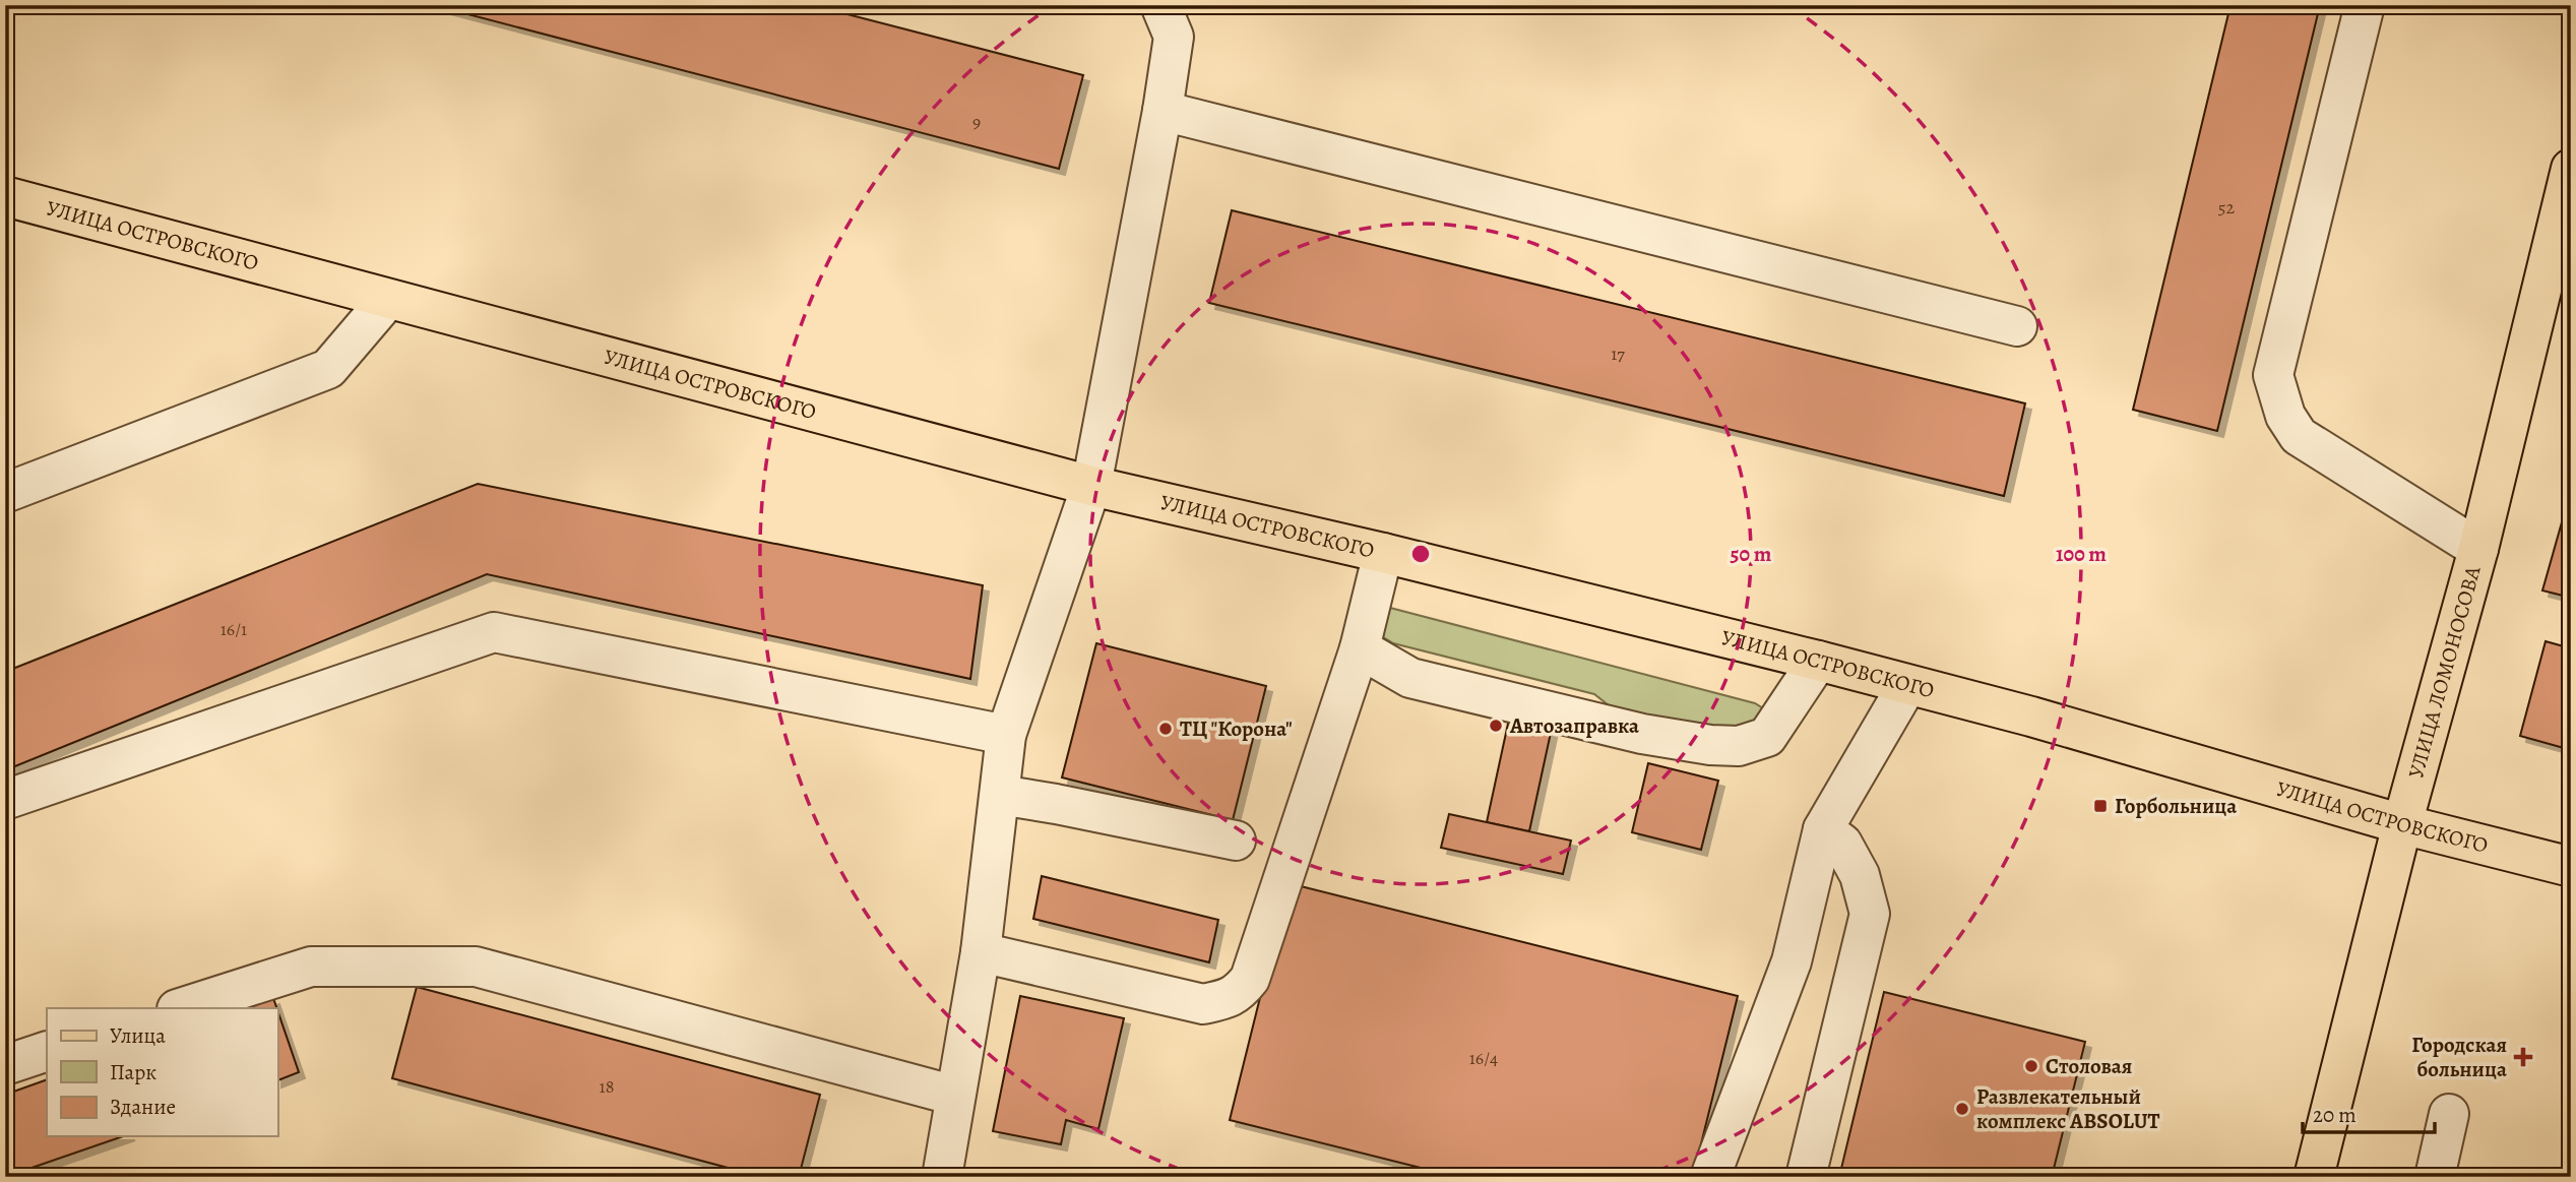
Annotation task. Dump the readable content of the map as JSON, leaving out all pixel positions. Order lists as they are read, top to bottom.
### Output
{
  "streets": {
    "main road": ["УЛИЦА ОСТРОВСКОГО", "УЛИЦА ЛОМОНОСОВА"]
  },
  "crossings": [
    ["УЛИЦА ОСТРОВСКОГО", "УЛИЦА ЛОМОНОСОВА"]
  ],
  "places": {
    "other": [
      "Автозаправка",
      "ТЦ \"Корона\"",
      "Столовая",
      "Развлекательный комплекс ABSOLUT"
    ],
    "transit": ["Горбольница"],
    "health": ["Городская больница"]
  },
  "house_numbers": [
    "9",
    "52",
    "17",
    "16/1",
    "16/4",
    "18"
  ],
  "legend": ["Улица", "Парк", "Здание"],
  "scale_bar": "20 m",
  "rings": ["50 m", "100 m"]
}
